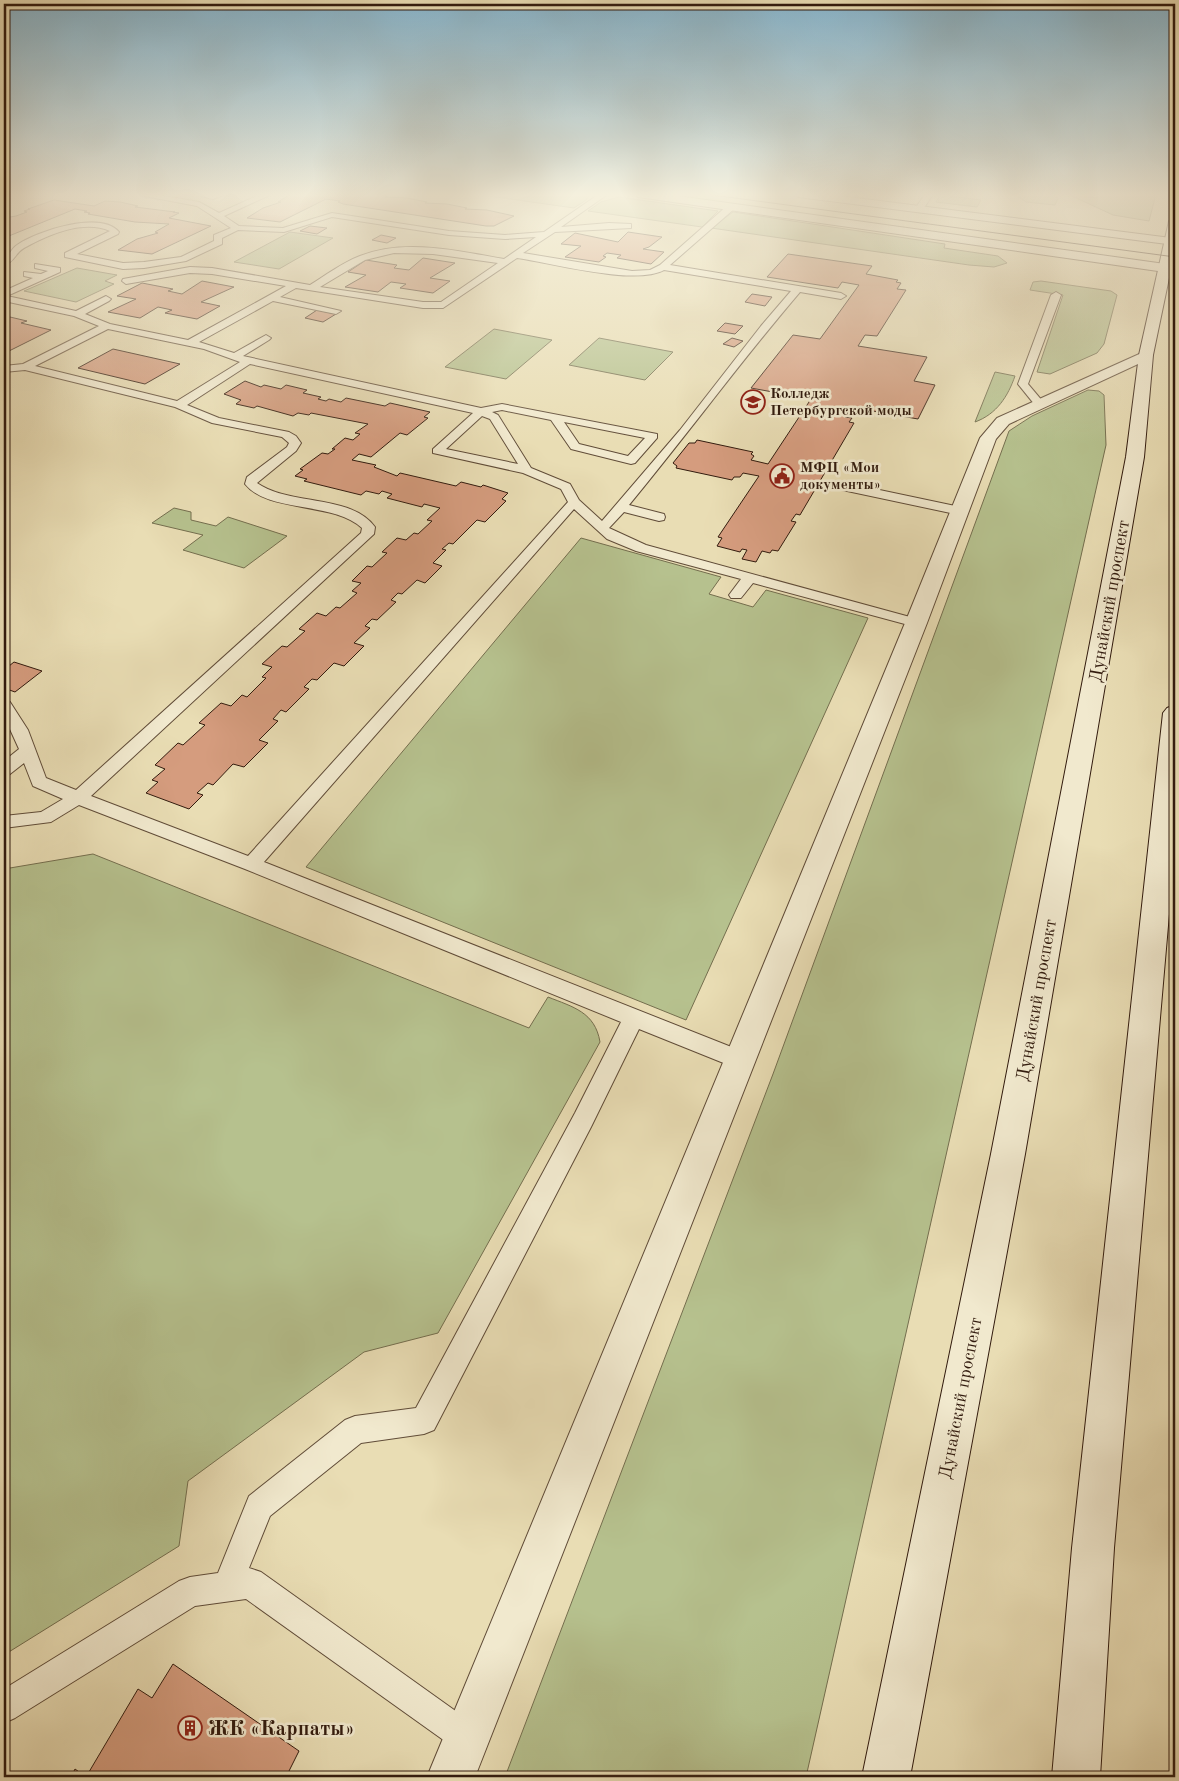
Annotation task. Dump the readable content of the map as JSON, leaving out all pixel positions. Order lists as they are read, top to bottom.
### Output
{
  "streets": {
    "street": ["Дунайский проспект"]
  },
  "places": {
    "school or university": ["Колледж Петербургской моды"],
    "public building": ["МФЦ «Мои документы»"],
    "building": ["ЖК «Карпаты»"]
  }
}
